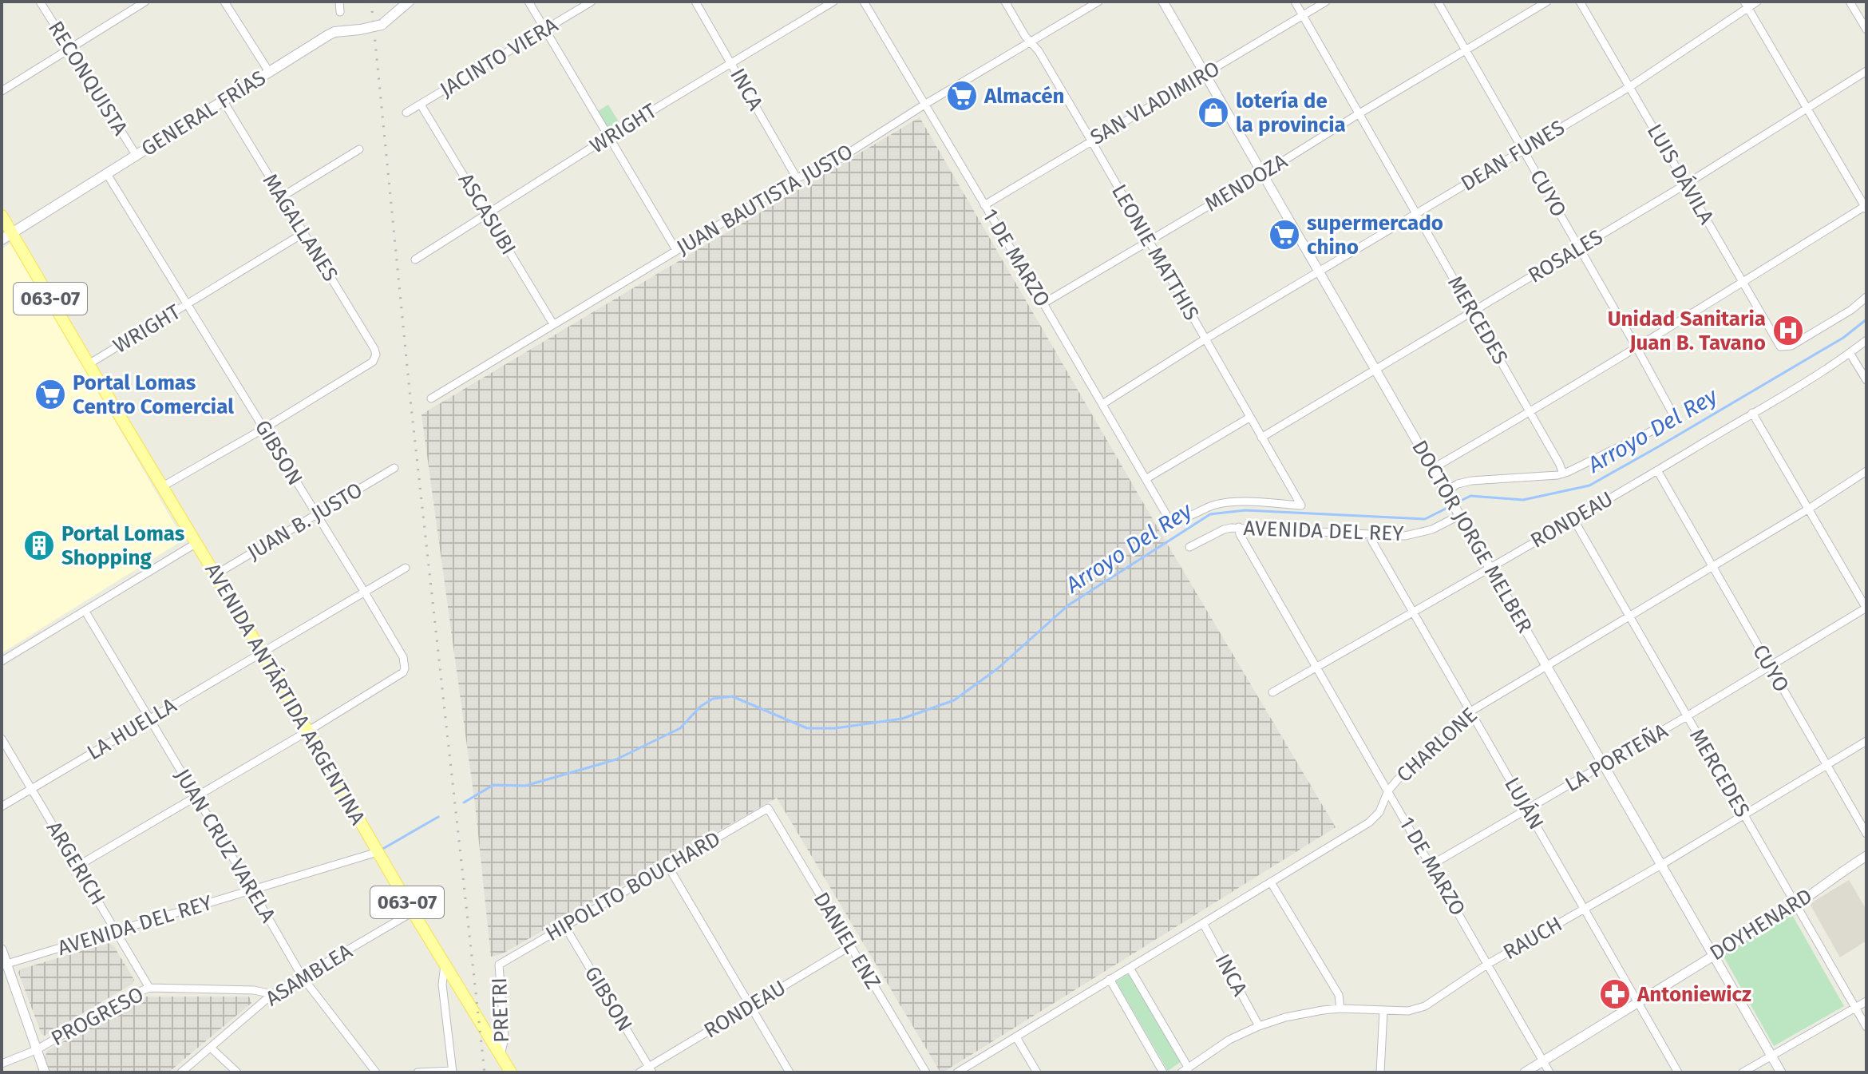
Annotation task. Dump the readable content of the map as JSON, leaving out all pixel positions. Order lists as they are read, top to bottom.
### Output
{
  "streets": {
    "main road": ["GENERAL FRÍAS", "063-07", "AVENIDA ANTÁRTIDA ARGENTINA"],
    "street": [
      "JACINTO VIERA",
      "RECONQUISTA",
      "INCA",
      "SAN VLADIMIRO",
      "WRIGHT",
      "DEAN FUNES",
      "LUIS DÁVILA",
      "MENDOZA",
      "CUYO",
      "JUAN BAUTISTA JUSTO",
      "ASCASUBI",
      "MAGALLANES",
      "LEONIE MATTHIS",
      "ROSALES",
      "1 DE MARZO",
      "MERCEDES",
      "GIBSON",
      "RONDEAU",
      "JUAN B. JUSTO",
      "AVENIDA DEL REY",
      "DOCTOR JORGE MELBER",
      "LA HUELLA",
      "CHARLONE",
      "LA PORTEÑA",
      "LUJÁN",
      "JUAN CRUZ VARELA",
      "ARGERICH",
      "HIPOLITO BOUCHARD",
      "DOYHENARD",
      "RAUCH",
      "DANIEL ENZ",
      "ASAMBLEA",
      "PRETRI",
      "PROGRESO"
    ]
  },
  "crossings": [
    ["JACINTO VIERA", "ASCASUBI"],
    ["RECONQUISTA", "GENERAL FRÍAS"],
    ["INCA", "WRIGHT"],
    ["INCA", "JUAN BAUTISTA JUSTO"],
    ["INCA", "CHARLONE"],
    ["INCA", "RAUCH"],
    ["SAN VLADIMIRO", "LEONIE MATTHIS"],
    ["SAN VLADIMIRO", "1 DE MARZO"],
    ["SAN VLADIMIRO", "MERCEDES"],
    ["SAN VLADIMIRO", "DOCTOR JORGE MELBER"],
    ["GENERAL FRÍAS", "MAGALLANES"],
    ["GENERAL FRÍAS", "GIBSON"],
    ["GENERAL FRÍAS", "AVENIDA ANTÁRTIDA ARGENTINA"],
    ["WRIGHT", "ASCASUBI"],
    ["WRIGHT", "MAGALLANES"],
    ["WRIGHT", "GIBSON"],
    ["WRIGHT", "AVENIDA ANTÁRTIDA ARGENTINA"],
    ["DEAN FUNES", "LUIS DÁVILA"],
    ["DEAN FUNES", "CUYO"],
    ["DEAN FUNES", "LEONIE MATTHIS"],
    ["DEAN FUNES", "1 DE MARZO"],
    ["DEAN FUNES", "MERCEDES"],
    ["DEAN FUNES", "DOCTOR JORGE MELBER"],
    ["LUIS DÁVILA", "ROSALES"],
    ["MENDOZA", "CUYO"],
    ["MENDOZA", "LEONIE MATTHIS"],
    ["MENDOZA", "1 DE MARZO"],
    ["MENDOZA", "MERCEDES"],
    ["MENDOZA", "DOCTOR JORGE MELBER"],
    ["CUYO", "ROSALES"],
    ["CUYO", "MERCEDES"],
    ["CUYO", "RONDEAU"],
    ["CUYO", "CHARLONE"],
    ["CUYO", "LA PORTEÑA"],
    ["CUYO", "RAUCH"],
    ["JUAN BAUTISTA JUSTO", "ASCASUBI"],
    ["JUAN BAUTISTA JUSTO", "LEONIE MATTHIS"],
    ["JUAN BAUTISTA JUSTO", "1 DE MARZO"],
    ["MAGALLANES", "GIBSON"],
    ["LEONIE MATTHIS", "ROSALES"],
    ["LEONIE MATTHIS", "AVENIDA DEL REY"],
    ["ROSALES", "MERCEDES"],
    ["ROSALES", "DOCTOR JORGE MELBER"],
    ["1 DE MARZO", "RONDEAU"],
    ["1 DE MARZO", "AVENIDA DEL REY"],
    ["1 DE MARZO", "CHARLONE"],
    ["1 DE MARZO", "LA PORTEÑA"],
    ["1 DE MARZO", "DOYHENARD"],
    ["1 DE MARZO", "RAUCH"],
    ["MERCEDES", "RONDEAU"],
    ["MERCEDES", "CHARLONE"],
    ["MERCEDES", "LA PORTEÑA"],
    ["MERCEDES", "DOYHENARD"],
    ["MERCEDES", "RAUCH"],
    ["GIBSON", "RONDEAU"],
    ["GIBSON", "JUAN B. JUSTO"],
    ["GIBSON", "AVENIDA ANTÁRTIDA ARGENTINA"],
    ["GIBSON", "HIPOLITO BOUCHARD"],
    ["RONDEAU", "DOCTOR JORGE MELBER"],
    ["RONDEAU", "LUJÁN"],
    ["RONDEAU", "DANIEL ENZ"],
    ["JUAN B. JUSTO", "AVENIDA ANTÁRTIDA ARGENTINA"],
    ["AVENIDA DEL REY", "DOCTOR JORGE MELBER"],
    ["AVENIDA DEL REY", "AVENIDA ANTÁRTIDA ARGENTINA"],
    ["AVENIDA DEL REY", "LUJÁN"],
    ["AVENIDA DEL REY", "JUAN CRUZ VARELA"],
    ["AVENIDA DEL REY", "ARGERICH"],
    ["DOCTOR JORGE MELBER", "CHARLONE"],
    ["DOCTOR JORGE MELBER", "LA PORTEÑA"],
    ["DOCTOR JORGE MELBER", "DOYHENARD"],
    ["DOCTOR JORGE MELBER", "RAUCH"],
    ["AVENIDA ANTÁRTIDA ARGENTINA", "LA HUELLA"],
    ["AVENIDA ANTÁRTIDA ARGENTINA", "ASAMBLEA"],
    ["AVENIDA ANTÁRTIDA ARGENTINA", "PRETRI"],
    ["LA HUELLA", "JUAN CRUZ VARELA"],
    ["LA HUELLA", "ARGERICH"],
    ["CHARLONE", "LUJÁN"],
    ["LA PORTEÑA", "LUJÁN"],
    ["LUJÁN", "DOYHENARD"],
    ["LUJÁN", "RAUCH"],
    ["JUAN CRUZ VARELA", "ASAMBLEA"],
    ["ARGERICH", "PROGRESO"],
    ["HIPOLITO BOUCHARD", "DANIEL ENZ"],
    ["HIPOLITO BOUCHARD", "PRETRI"],
    ["ASAMBLEA", "PROGRESO"]
  ],
  "water": ["Arroyo Del Rey"],
  "places": {
    "supermarket": ["Almacén", "supermercado chino", "Portal Lomas Centro Comercial"],
    "shop": ["lotería de la provincia"],
    "hospital": ["Unidad Sanitaria Juan B. Tavano"],
    "building": ["Portal Lomas Shopping"],
    "pharmacy": ["Antoniewicz"]
  }
}
